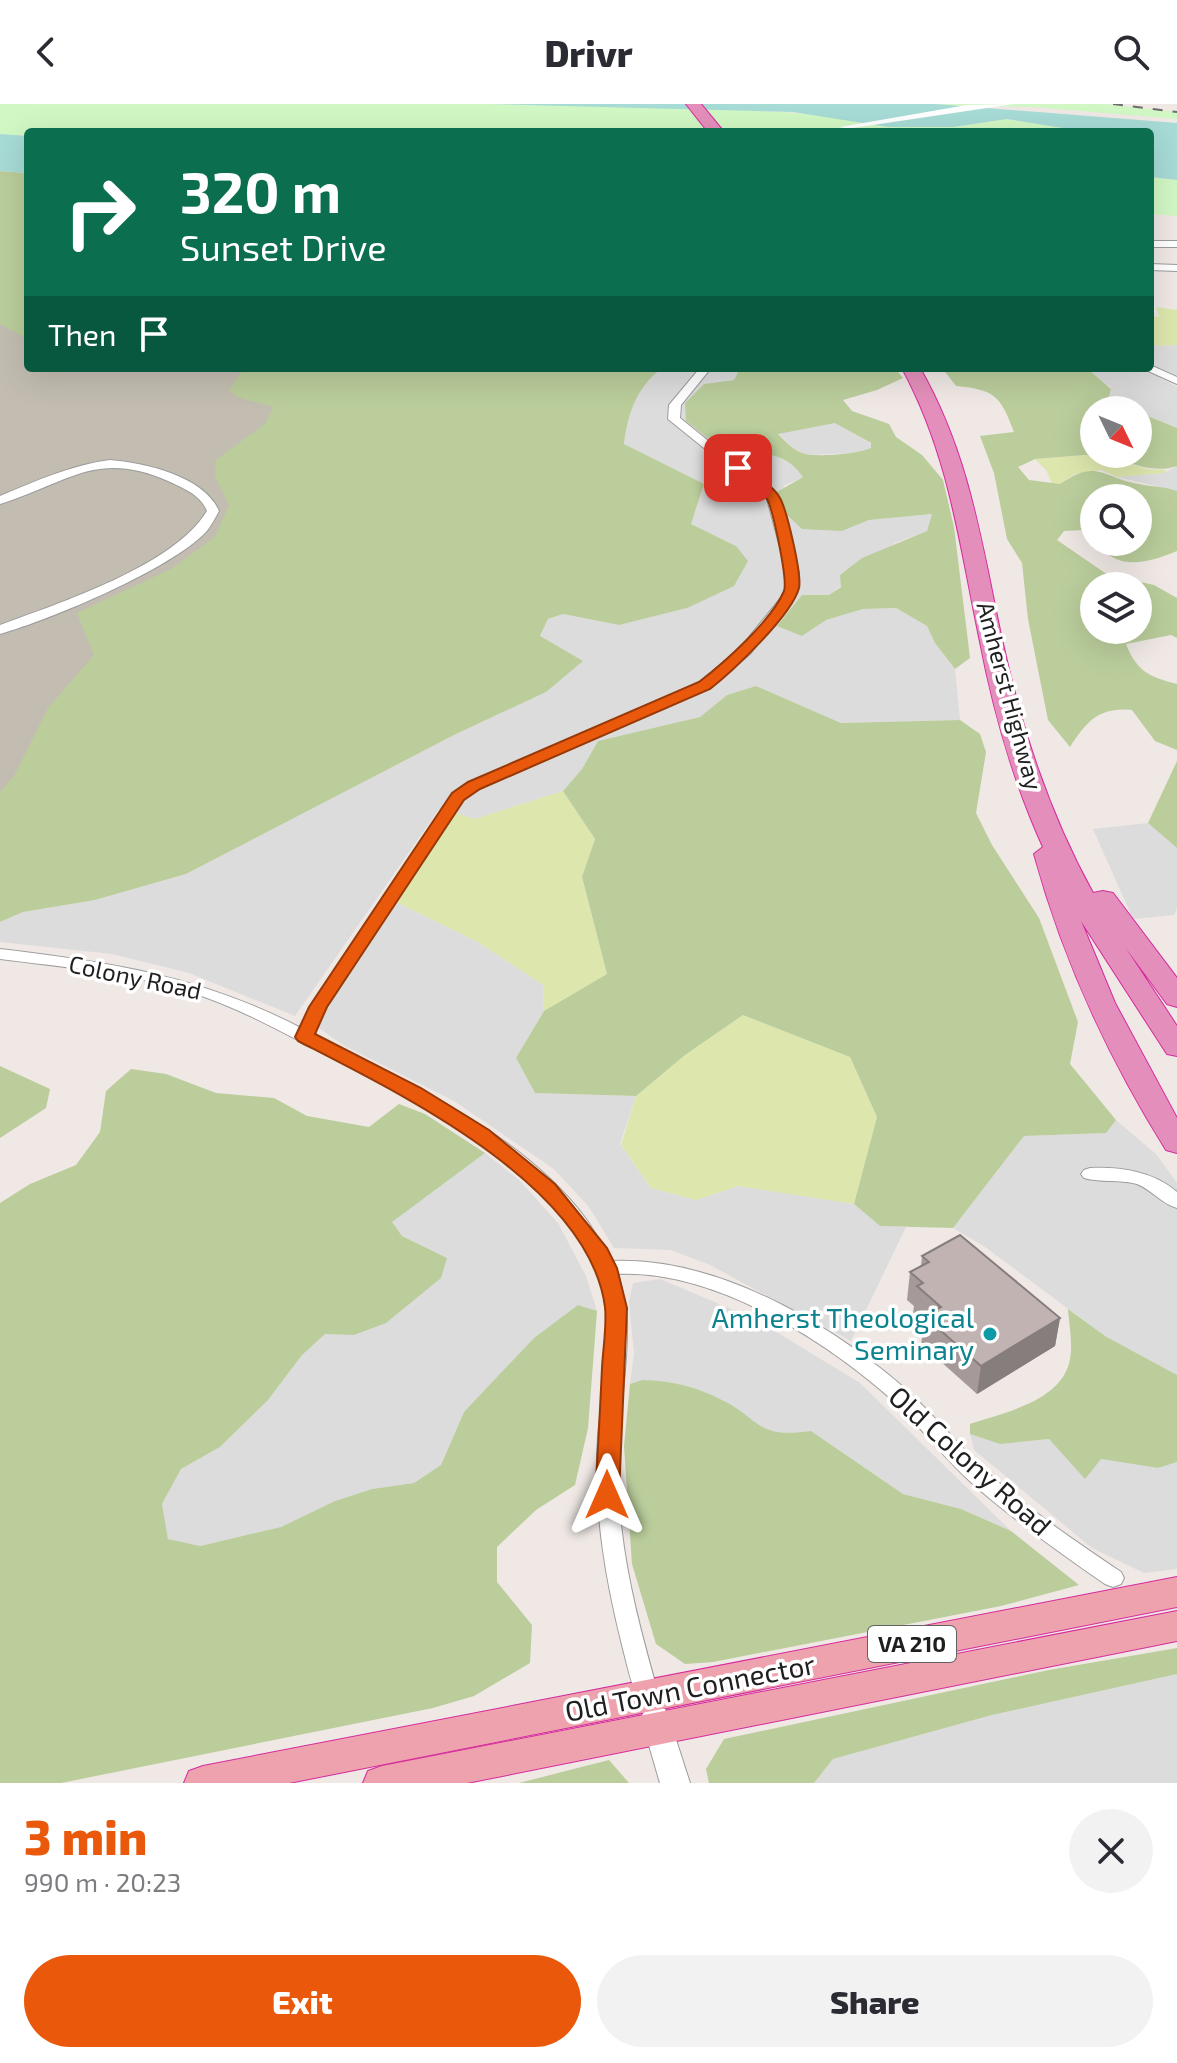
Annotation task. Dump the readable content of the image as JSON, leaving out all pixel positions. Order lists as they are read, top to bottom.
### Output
{
  "streets": {
    "highway": ["Amherst Highway", "VA 210", "Old Town Connector"],
    "street": ["Colony Road", "Old Colony Road"]
  },
  "crossings": [
    ["Colony Road", "Old Colony Road"],
    ["Colony Road", "Old Town Connector"]
  ],
  "places": ["Amherst Theological Seminary"],
  "north": "bottom right",
  "page": {
    "header": "Drivr",
    "turn": ["320 m", "Sunset Drive"],
    "then": "Then",
    "heading": ["3 min", "990 m · 20:23"],
    "buttons": ["Exit", "Share"]
  }
}
